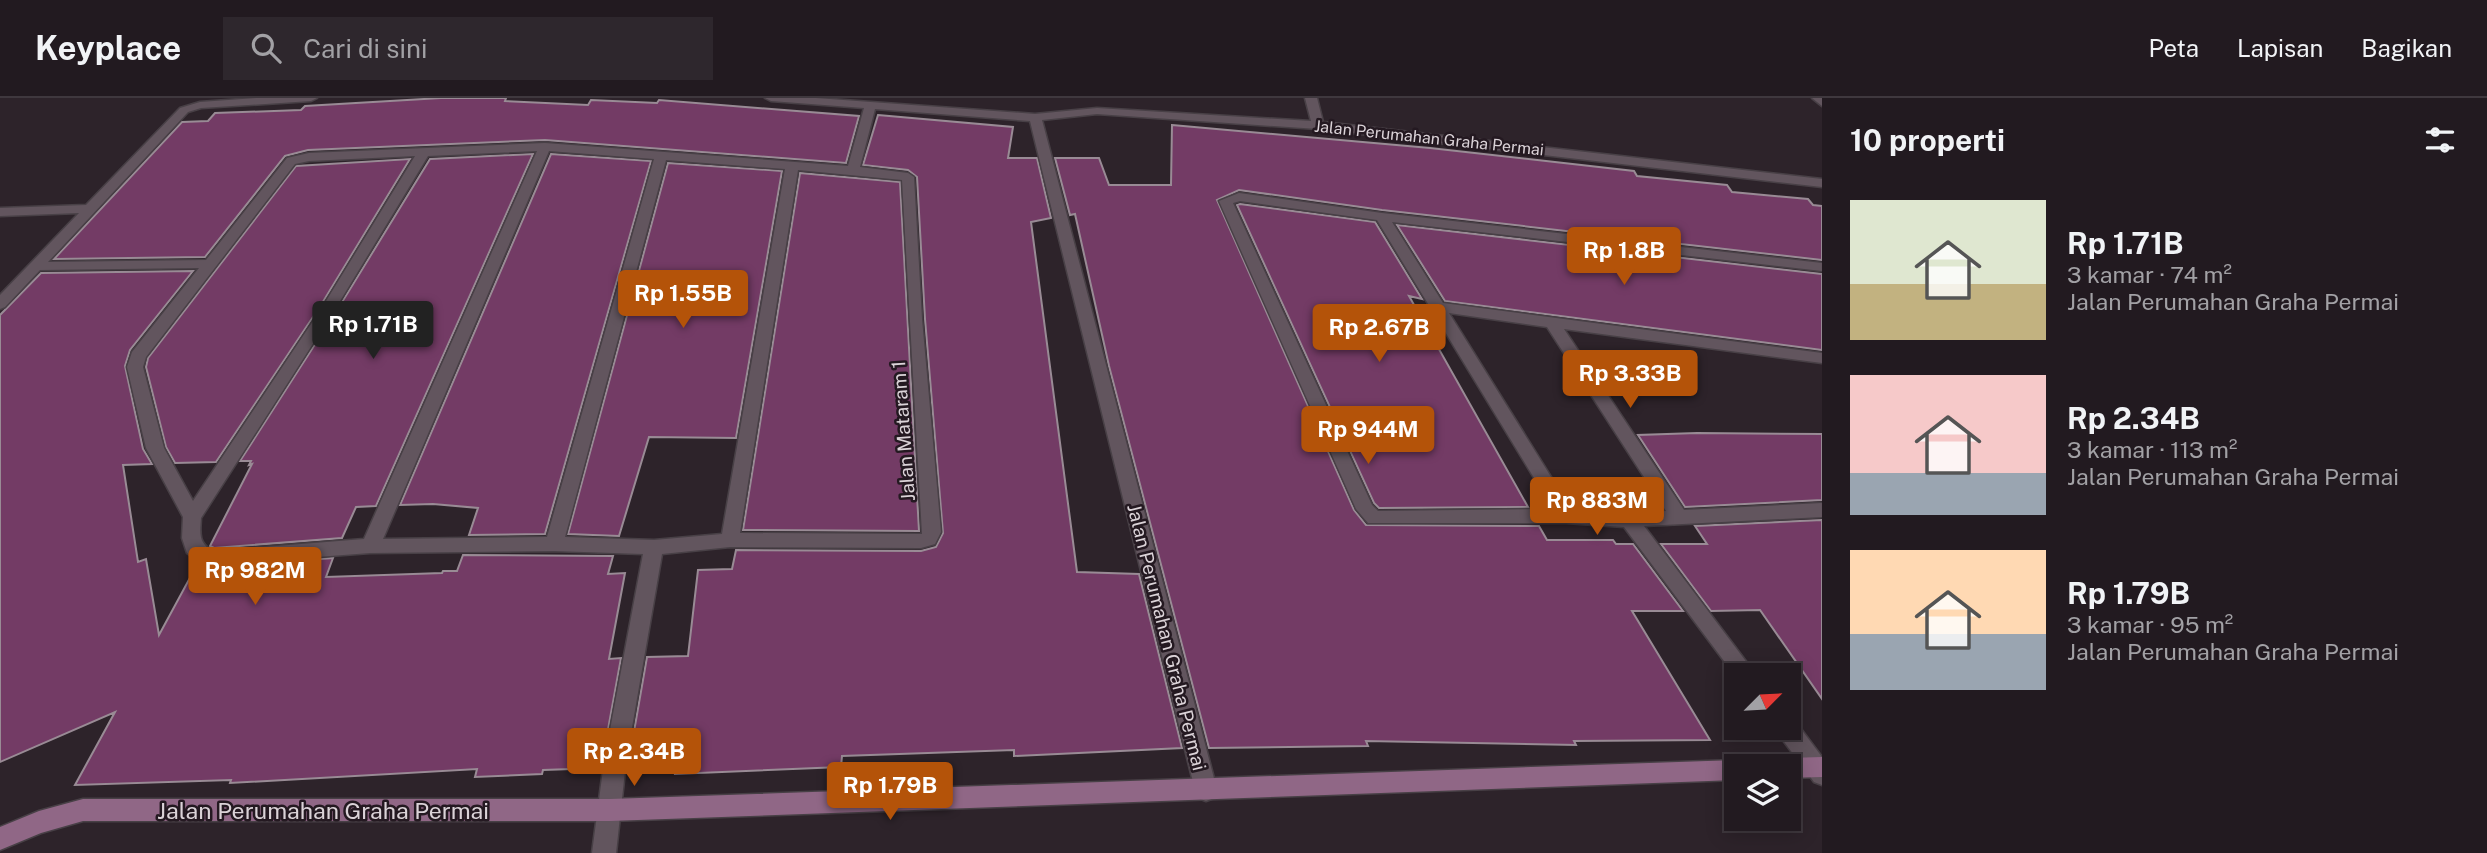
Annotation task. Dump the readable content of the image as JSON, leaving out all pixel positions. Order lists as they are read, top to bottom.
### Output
{
  "streets": {
    "street": ["Jalan Perumahan Graha Permai", "Jalan Mataram 1"]
  },
  "north": "top right",
  "page": {
    "header": "Keyplace",
    "search": "Cari di sini",
    "nav": ["Peta", "Lapisan", "Bagikan"],
    "heading": "10 properti",
    "list": [
      {
        "name": "Rp 1.71B",
        "note": "3 kamar · 74 m² · Jalan Perumahan Graha Permai"
      },
      {
        "name": "Rp 2.34B",
        "note": "3 kamar · 113 m² · Jalan Perumahan Graha Permai"
      },
      {
        "name": "Rp 1.79B",
        "note": "3 kamar · 95 m² · Jalan Perumahan Graha Permai"
      }
    ],
    "price": [
      "Rp 1.8B",
      "Rp 1.55B",
      "Rp 1.71B",
      "Rp 2.67B",
      "Rp 3.33B",
      "Rp 944M",
      "Rp 883M",
      "Rp 982M",
      "Rp 2.34B",
      "Rp 1.79B"
    ]
  }
}
